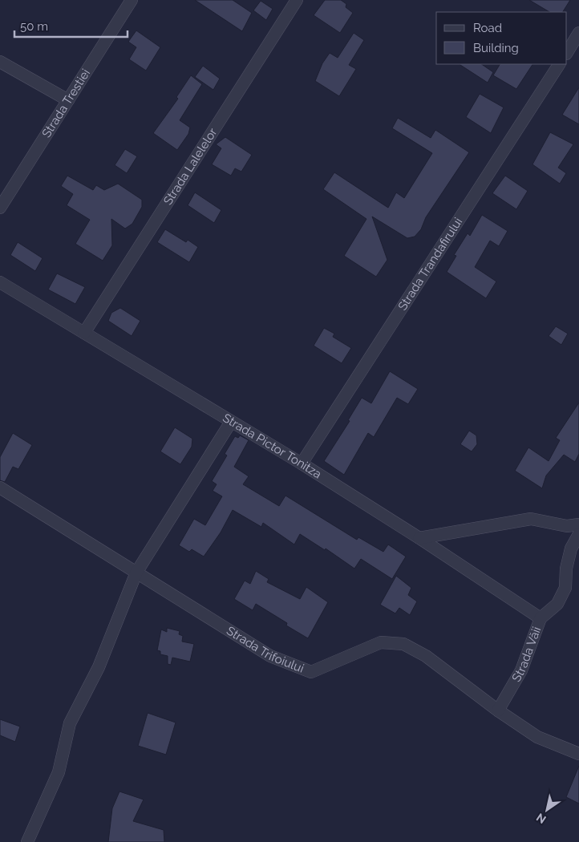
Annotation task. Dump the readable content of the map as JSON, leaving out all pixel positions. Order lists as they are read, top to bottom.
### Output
{
  "streets": {
    "street": [
      "Strada Trestiei",
      "Strada Lalelelor",
      "Strada Trandafirului",
      "Strada Pictor Tonitza",
      "Strada Trifoiului",
      "Strada Văii"
    ]
  },
  "crossings": [
    ["Strada Lalelelor", "Strada Pictor Tonitza"],
    ["Strada Trandafirului", "Strada Pictor Tonitza"],
    ["Strada Pictor Tonitza", "Strada Văii"],
    ["Strada Trifoiului", "Strada Văii"]
  ],
  "legend": ["Road", "Building"],
  "scale_bar": "50 m",
  "north": "bottom left"
}
